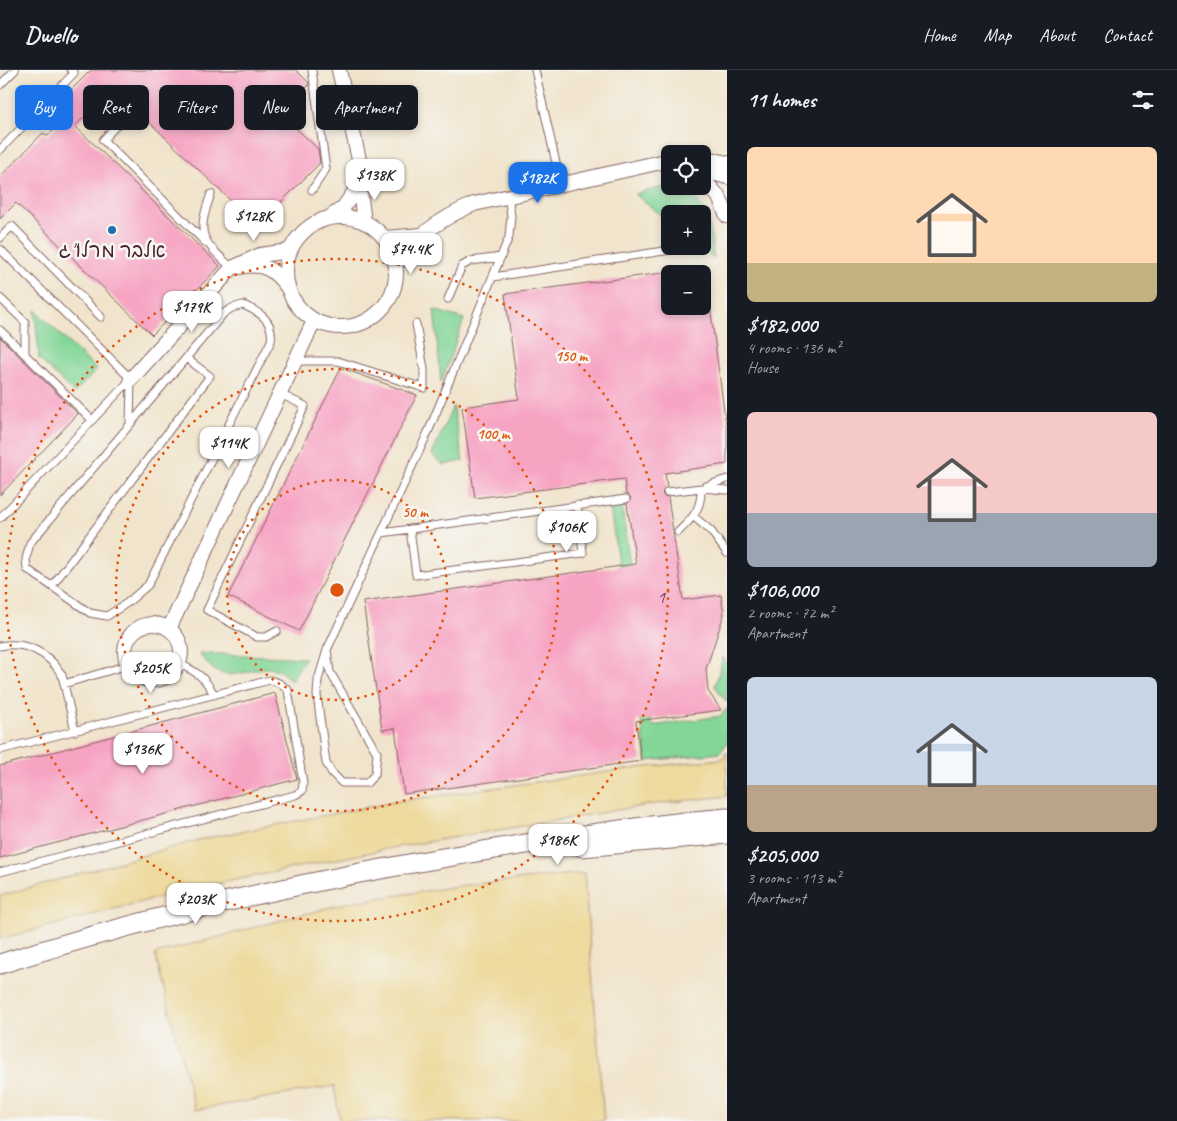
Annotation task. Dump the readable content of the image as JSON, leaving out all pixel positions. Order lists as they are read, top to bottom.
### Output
{
  "places": ["אלבר מרלו\"ג"],
  "house_numbers": ["1"],
  "page": {
    "header": "Dwello",
    "nav": [
      "Home",
      "Map",
      "About",
      "Contact"
    ],
    "heading": "11 homes",
    "chip": [
      "Buy",
      "Rent",
      "Filters",
      "New",
      "Apartment"
    ],
    "list": [
      {
        "name": "$182,000",
        "note": "4 rooms · 136 m² · House"
      },
      {
        "name": "$106,000",
        "note": "2 rooms · 72 m² · Apartment"
      },
      {
        "name": "$205,000",
        "note": "3 rooms · 113 m² · Apartment"
      }
    ],
    "map_buttons": ["+", "−"],
    "price": [
      "$138K",
      "$182K",
      "$128K",
      "$74.4K",
      "$179K",
      "$114K",
      "$106K",
      "$205K",
      "$136K",
      "$186K",
      "$203K"
    ]
  },
  "rings": ["150 m", "100 m", "50 m"]
}
